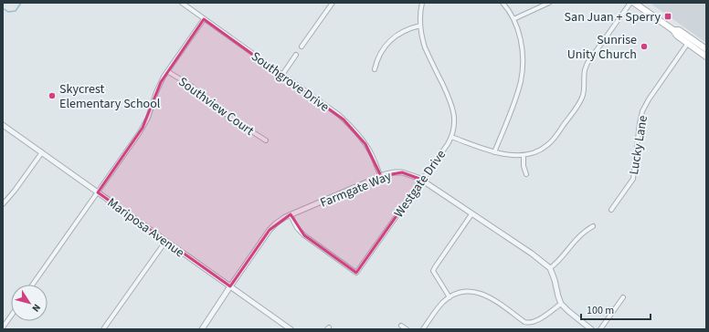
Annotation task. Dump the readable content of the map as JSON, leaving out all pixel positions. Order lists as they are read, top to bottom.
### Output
{
  "streets": {
    "street": [
      "Southgrove Drive",
      "Southview Court",
      "Lucky Lane",
      "Westgate Drive",
      "Farmgate Way",
      "Mariposa Avenue"
    ]
  },
  "crossings": [
    ["Southgrove Drive", "Farmgate Way"],
    ["Westgate Drive", "Farmgate Way"],
    ["Farmgate Way", "Mariposa Avenue"]
  ],
  "places": {
    "transit": ["San Juan + Sperry"],
    "other": ["Sunrise Unity Church", "Skycrest Elementary School"]
  },
  "scale_bar": "100 m",
  "north": "bottom right"
}
